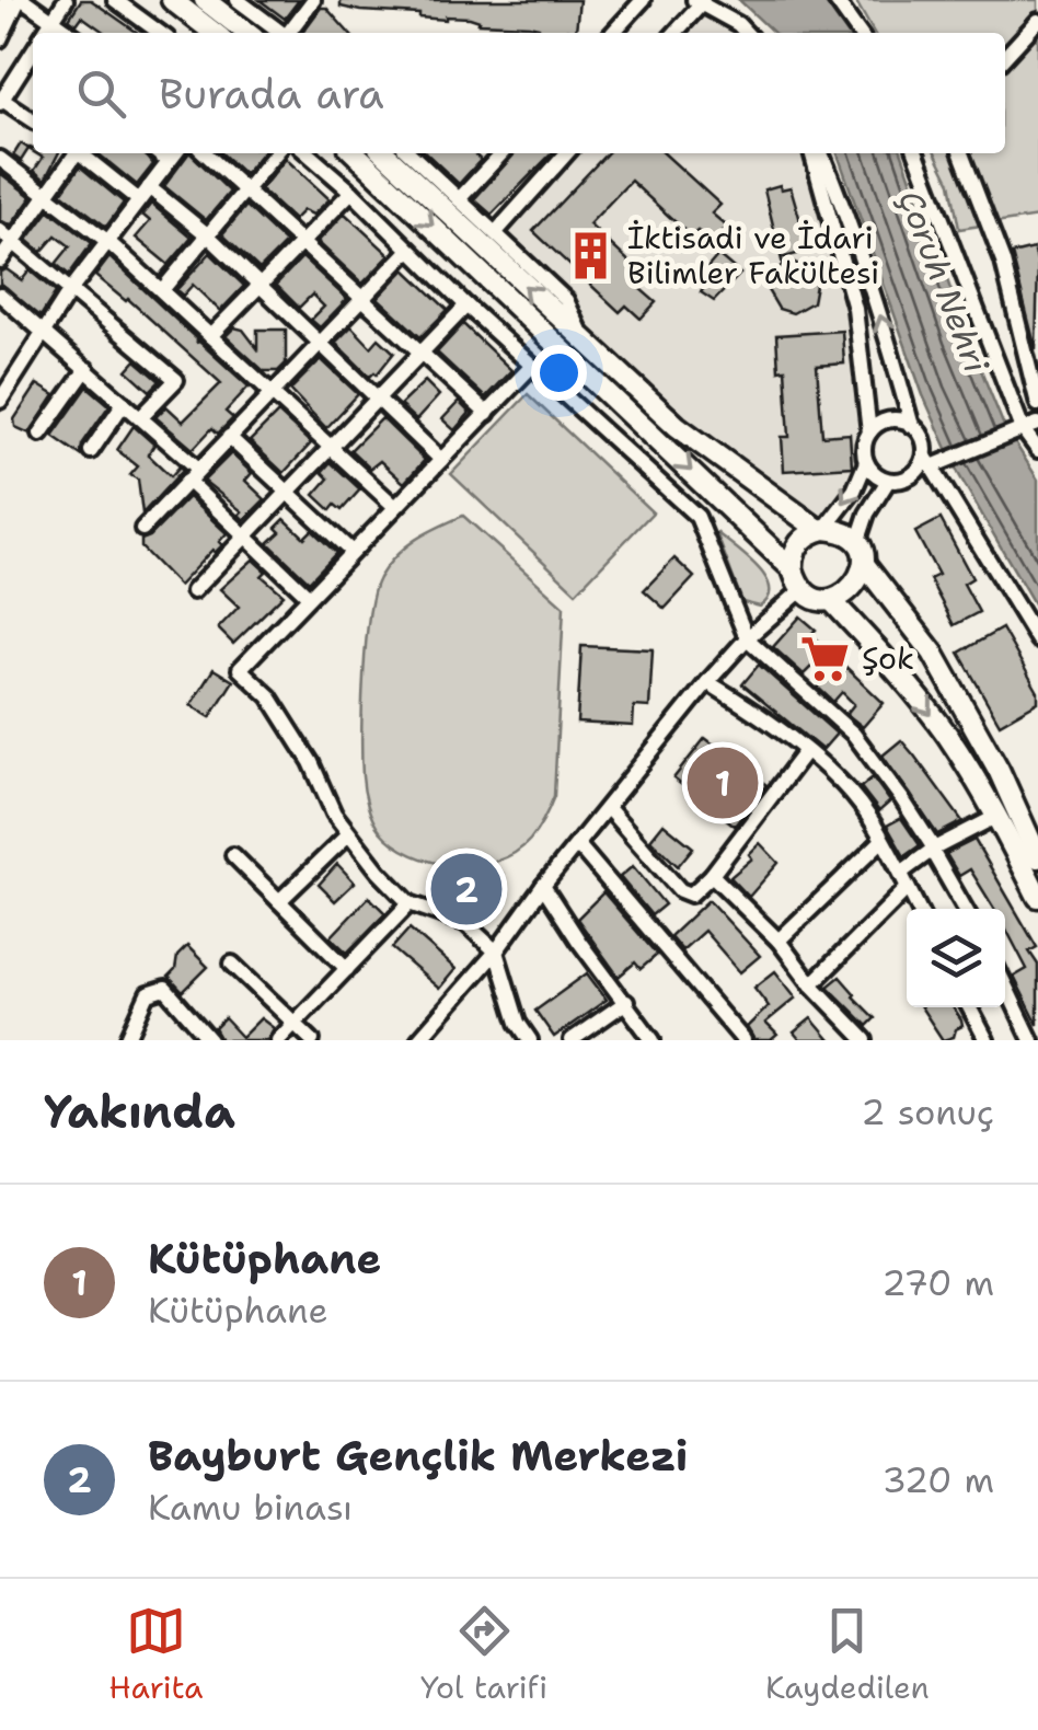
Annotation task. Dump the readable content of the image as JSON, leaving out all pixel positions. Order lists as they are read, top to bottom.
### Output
{
  "water": ["Çoruh Nehri"],
  "places": {
    "building": ["İktisadi ve İdari Bilimler Fakültesi"],
    "supermarket": ["Şok"]
  },
  "page": {
    "search": "Burada ara",
    "pins": ["1", "2"],
    "heading": ["Yakında", "2 sonuç"],
    "list": [
      {
        "mark": "1",
        "name": "Kütüphane",
        "note": "Kütüphane",
        "value": "270 m"
      },
      {
        "mark": "2",
        "name": "Bayburt Gençlik Merkezi",
        "note": "Kamu binası",
        "value": "320 m"
      }
    ],
    "nav": ["Harita", "Yol tarifi", "Kaydedilen"]
  }
}
